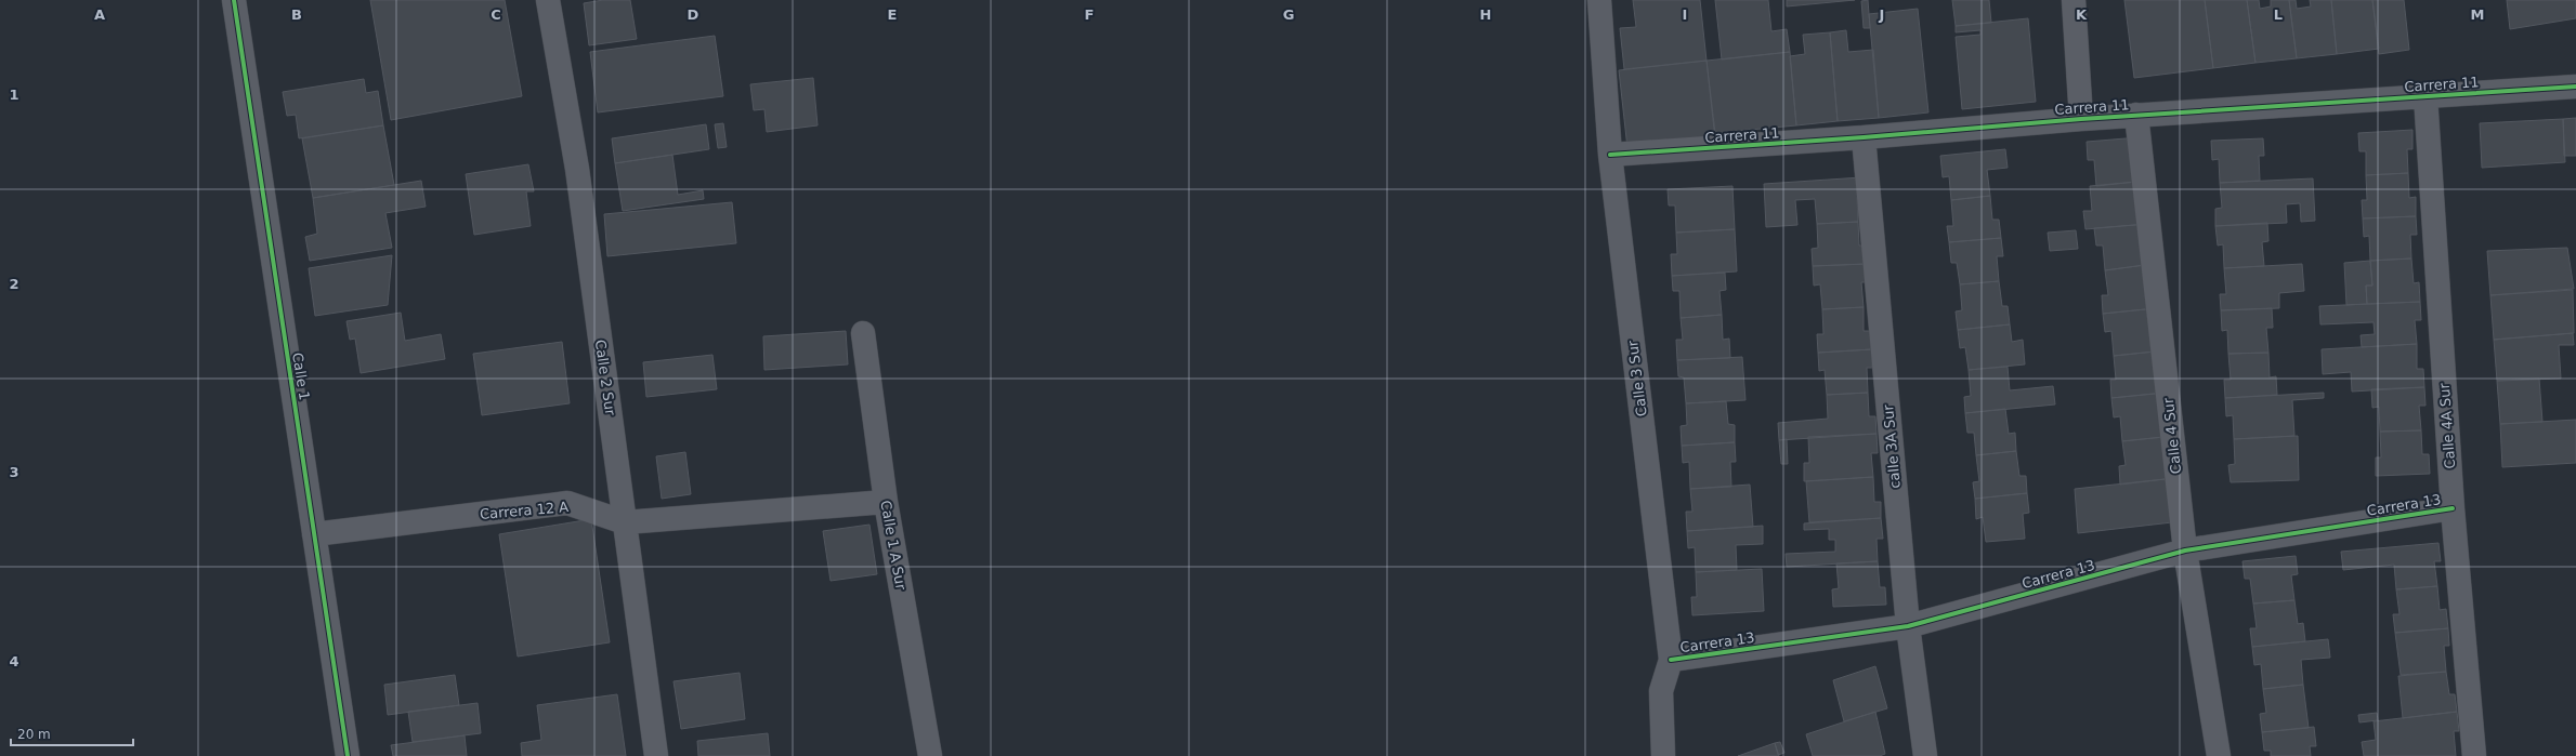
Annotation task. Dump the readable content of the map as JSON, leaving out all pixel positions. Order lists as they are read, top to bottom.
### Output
{
  "streets": {
    "street": [
      "Carrera 11",
      "Calle 1",
      "Calle 2 Sur",
      "Calle 3 Sur",
      "Calle 4A Sur",
      "Calle 4 Sur",
      "calle 3A Sur",
      "Carrera 13",
      "Carrera 12 A",
      "Calle 1 A Sur"
    ]
  },
  "crossings": [
    ["Carrera 11", "Calle 3 Sur"],
    ["Carrera 11", "Calle 4A Sur"],
    ["Carrera 11", "Calle 4 Sur"],
    ["Carrera 11", "calle 3A Sur"],
    ["Calle 1", "Carrera 12 A"],
    ["Calle 2 Sur", "Carrera 12 A"],
    ["Calle 3 Sur", "Carrera 13"],
    ["Calle 4A Sur", "Carrera 13"],
    ["Calle 4 Sur", "Carrera 13"],
    ["calle 3A Sur", "Carrera 13"],
    ["Carrera 12 A", "Calle 1 A Sur"]
  ],
  "scale_bar": "20 m",
  "grid": {
    "columns": [
      "A",
      "B",
      "C",
      "D",
      "E",
      "F",
      "G",
      "H",
      "I",
      "J",
      "K",
      "L",
      "M"
    ],
    "rows": [
      "1",
      "2",
      "3",
      "4"
    ]
  }
}
